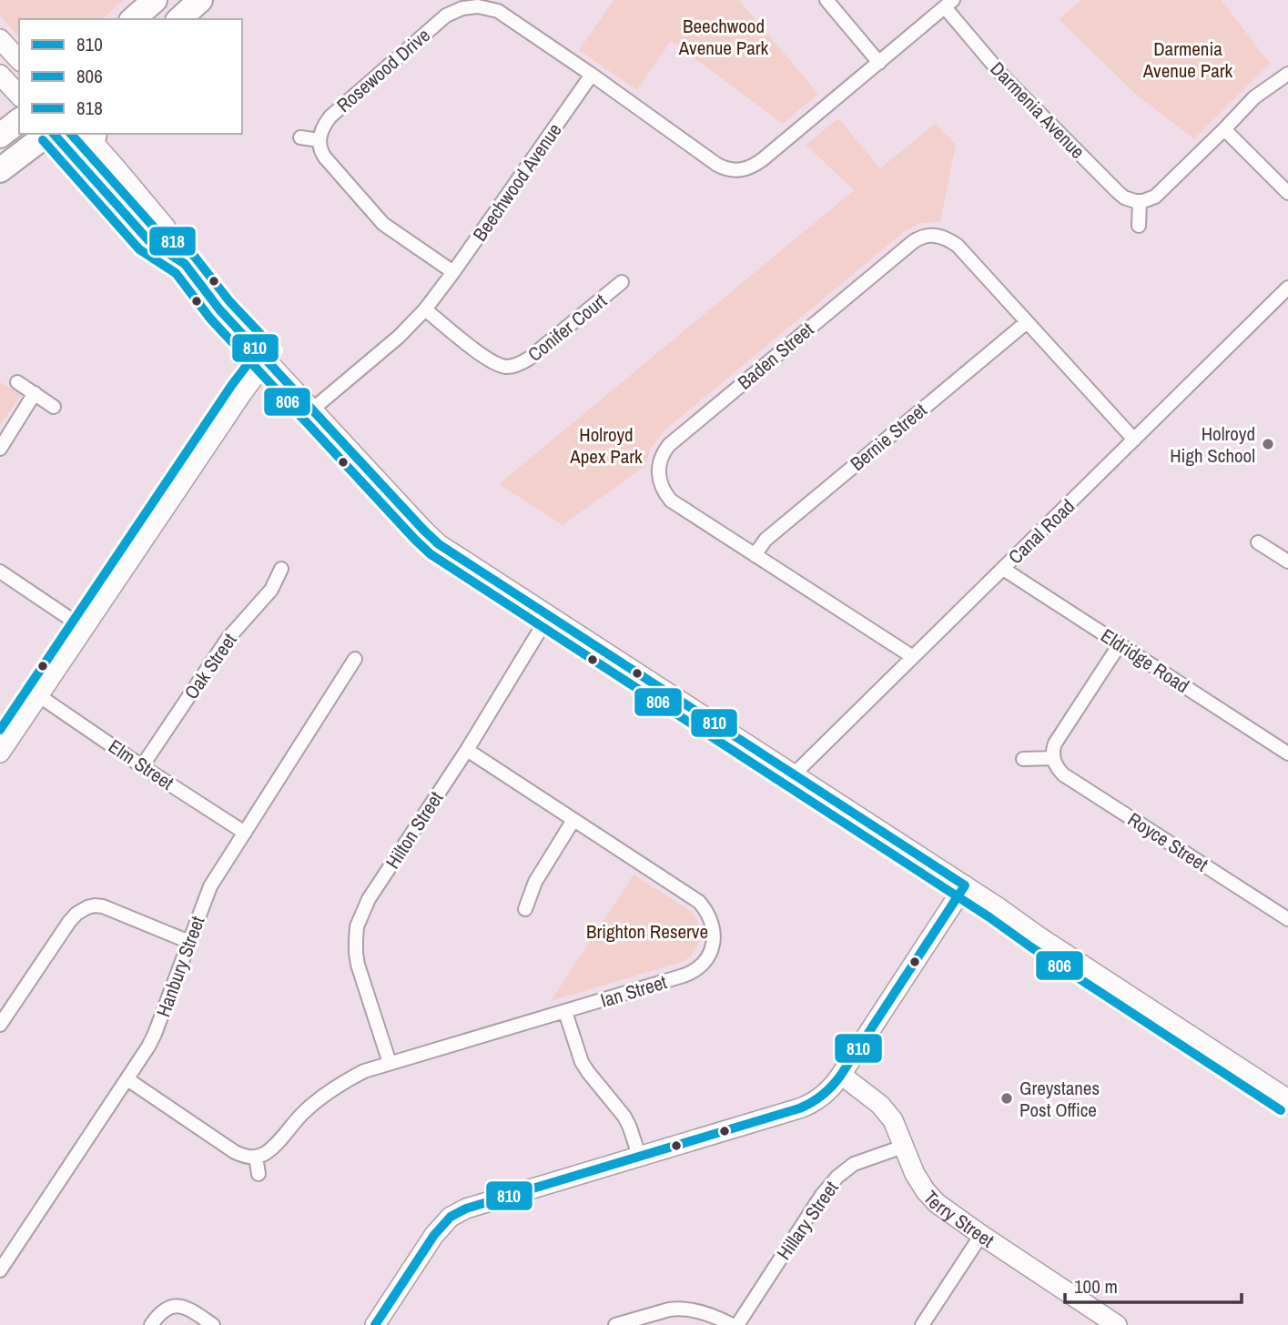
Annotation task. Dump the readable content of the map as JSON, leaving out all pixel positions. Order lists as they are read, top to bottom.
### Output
{
  "streets": {
    "main road": ["Terry Street"],
    "street": [
      "Rosewood Drive",
      "Darmenia Avenue",
      "Beechwood Avenue",
      "Conifer Court",
      "Baden Street",
      "Bernie Street",
      "Canal Road",
      "Eldridge Road",
      "Oak Street",
      "Elm Street",
      "Hilton Street",
      "Royce Street",
      "Hanbury Street",
      "Ian Street",
      "Hillary Street"
    ]
  },
  "crossings": [
    ["Rosewood Drive", "Beechwood Avenue"],
    ["Beechwood Avenue", "Conifer Court"],
    ["Baden Street", "Bernie Street"],
    ["Baden Street", "Canal Road"],
    ["Canal Road", "Eldridge Road"],
    ["Oak Street", "Elm Street"],
    ["Elm Street", "Hanbury Street"],
    ["Hilton Street", "Ian Street"],
    ["Terry Street", "Hillary Street"]
  ],
  "parks": [
    "Beechwood Avenue Park",
    "Darmenia Avenue Park",
    "Holroyd Apex Park",
    "Brighton Reserve"
  ],
  "places": ["Holroyd High School", "Greystanes Post Office"],
  "lines": ["transit line 810", "transit line 818", "transit line 806"],
  "legend": ["810", "806", "818"],
  "scale_bar": "100 m"
}
